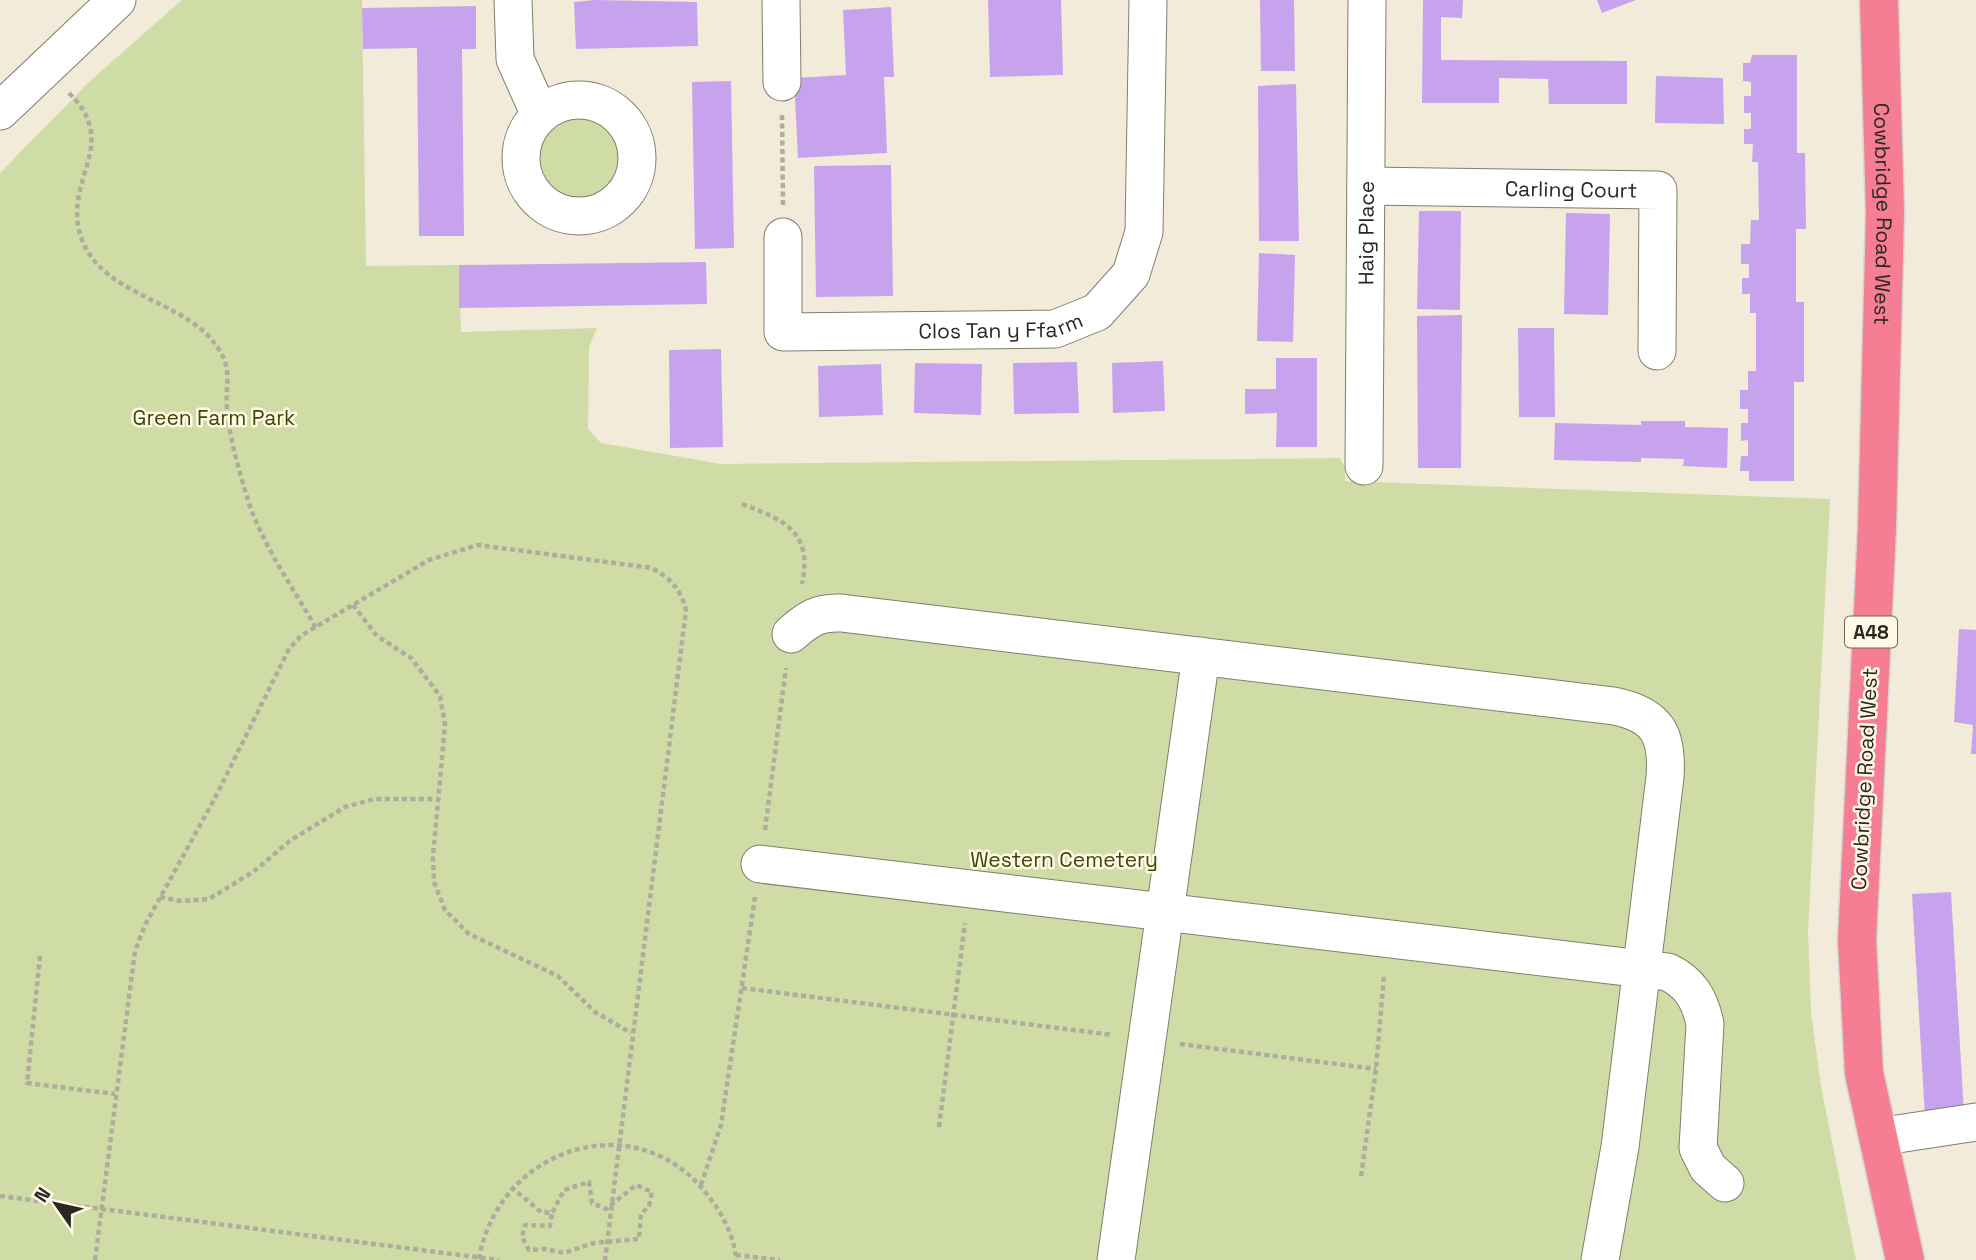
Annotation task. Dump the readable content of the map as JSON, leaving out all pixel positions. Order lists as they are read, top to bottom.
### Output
{
  "streets": {
    "highway": ["Cowbridge Road West", "A48"],
    "street": ["Carling Court", "Haig Place", "Clos Tan y Ffarm"]
  },
  "crossings": [
    ["Carling Court", "Haig Place"]
  ],
  "parks": ["Green Farm Park", "Western Cemetery"],
  "north": "top left"
}
